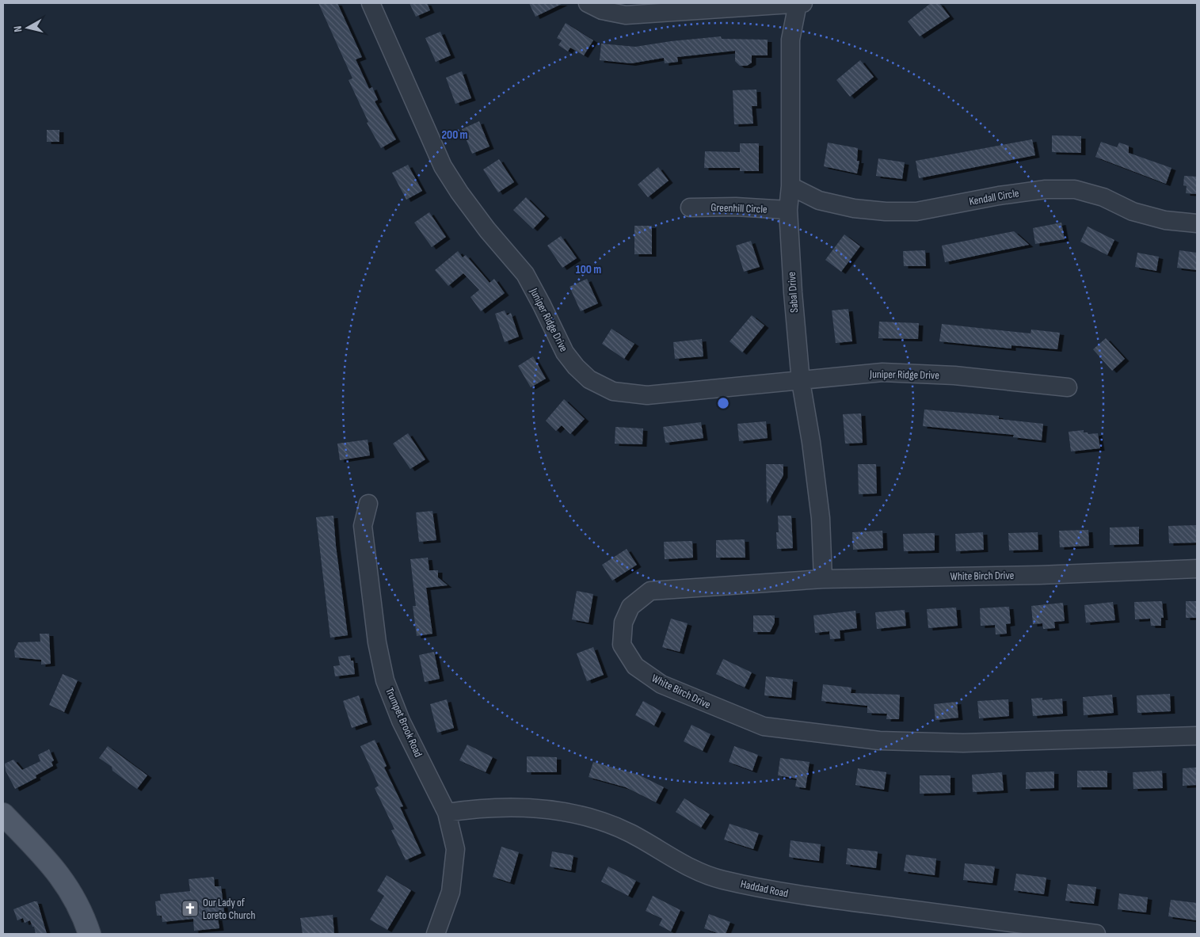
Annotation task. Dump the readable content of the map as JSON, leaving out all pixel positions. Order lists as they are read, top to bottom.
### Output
{
  "streets": {
    "street": [
      "Kendall Circle",
      "Greenhill Circle",
      "Sabal Drive",
      "Juniper Ridge Drive",
      "White Birch Drive",
      "Trumpet Brook Road",
      "Haddad Road"
    ]
  },
  "crossings": [
    ["Kendall Circle", "Sabal Drive"],
    ["Greenhill Circle", "Sabal Drive"],
    ["Sabal Drive", "Juniper Ridge Drive"],
    ["Sabal Drive", "White Birch Drive"],
    ["Trumpet Brook Road", "Haddad Road"]
  ],
  "places": {
    "church": ["Our Lady of Loreto Church"]
  },
  "north": "left",
  "rings": ["200 m", "100 m"]
}
